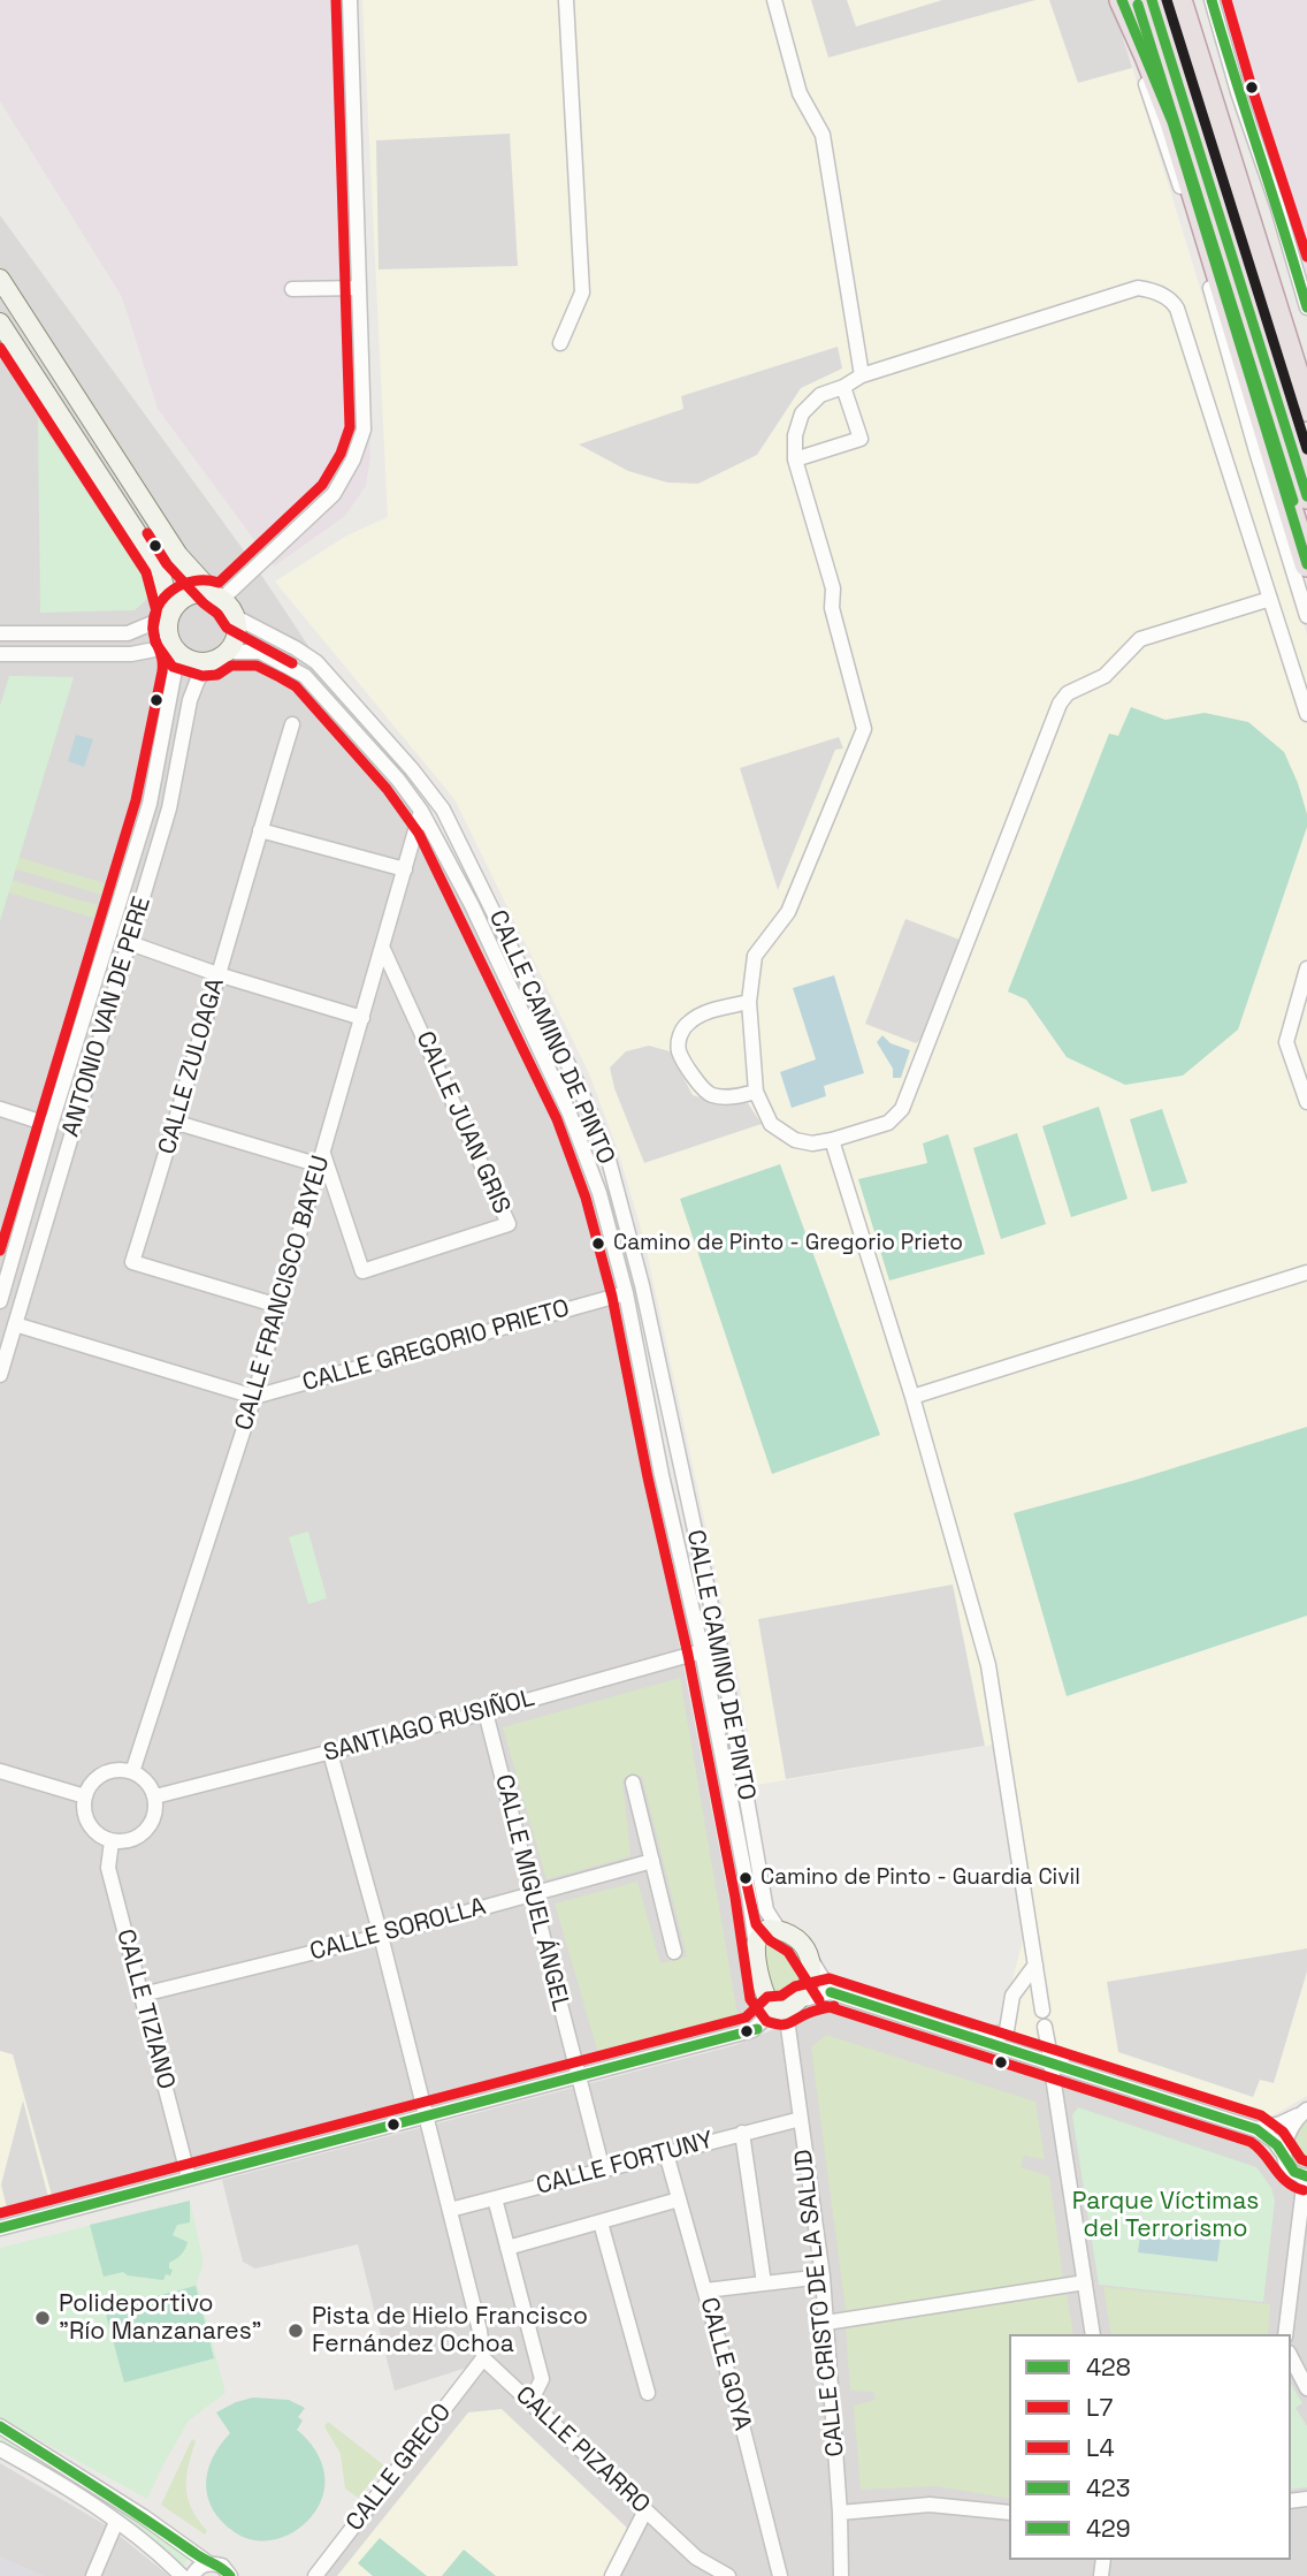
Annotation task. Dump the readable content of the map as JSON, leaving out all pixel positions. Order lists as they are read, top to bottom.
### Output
{
  "streets": {
    "street": [
      "ANTONIO VAN DE PERE",
      "CALLE CAMINO DE PINTO",
      "CALLE ZULOAGA",
      "CALLE JUAN GRIS",
      "CALLE FRANCISCO BAYEU",
      "CALLE GREGORIO PRIETO",
      "SANTIAGO RUSIÑOL",
      "CALLE MIGUEL ÁNGEL",
      "CALLE SOROLLA",
      "CALLE TIZIANO",
      "CALLE FORTUNY",
      "CALLE CRISTO DE LA SALUD",
      "CALLE GOYA",
      "CALLE PIZARRO",
      "CALLE GRECO"
    ]
  },
  "crossings": [
    ["ANTONIO VAN DE PERE", "CALLE CAMINO DE PINTO"],
    ["CALLE CAMINO DE PINTO", "CALLE FRANCISCO BAYEU"],
    ["CALLE CAMINO DE PINTO", "CALLE GREGORIO PRIETO"],
    ["CALLE CAMINO DE PINTO", "SANTIAGO RUSIÑOL"],
    ["CALLE CAMINO DE PINTO", "CALLE CRISTO DE LA SALUD"],
    ["CALLE ZULOAGA", "CALLE FRANCISCO BAYEU"],
    ["CALLE JUAN GRIS", "CALLE FRANCISCO BAYEU"],
    ["CALLE FRANCISCO BAYEU", "CALLE GREGORIO PRIETO"],
    ["CALLE FRANCISCO BAYEU", "SANTIAGO RUSIÑOL"],
    ["CALLE FRANCISCO BAYEU", "CALLE TIZIANO"],
    ["SANTIAGO RUSIÑOL", "CALLE MIGUEL ÁNGEL"],
    ["SANTIAGO RUSIÑOL", "CALLE TIZIANO"],
    ["CALLE MIGUEL ÁNGEL", "CALLE SOROLLA"],
    ["CALLE MIGUEL ÁNGEL", "CALLE FORTUNY"],
    ["CALLE SOROLLA", "CALLE TIZIANO"],
    ["CALLE FORTUNY", "CALLE CRISTO DE LA SALUD"],
    ["CALLE FORTUNY", "CALLE GOYA"],
    ["CALLE PIZARRO", "CALLE GRECO"]
  ],
  "parks": ["Parque Víctimas del Terrorismo"],
  "places": [
    "Camino de Pinto - Gregorio Prieto",
    "Camino de Pinto - Guardia Civil",
    "Polideportivo \"Río Manzanares\"",
    "Pista de Hielo Francisco Fernández Ochoa"
  ],
  "lines": [
    "transit line 428",
    "transit line L4",
    "transit line 423",
    "transit line 429",
    "transit line L7"
  ],
  "legend": [
    "428",
    "L7",
    "L4",
    "423",
    "429"
  ]
}
